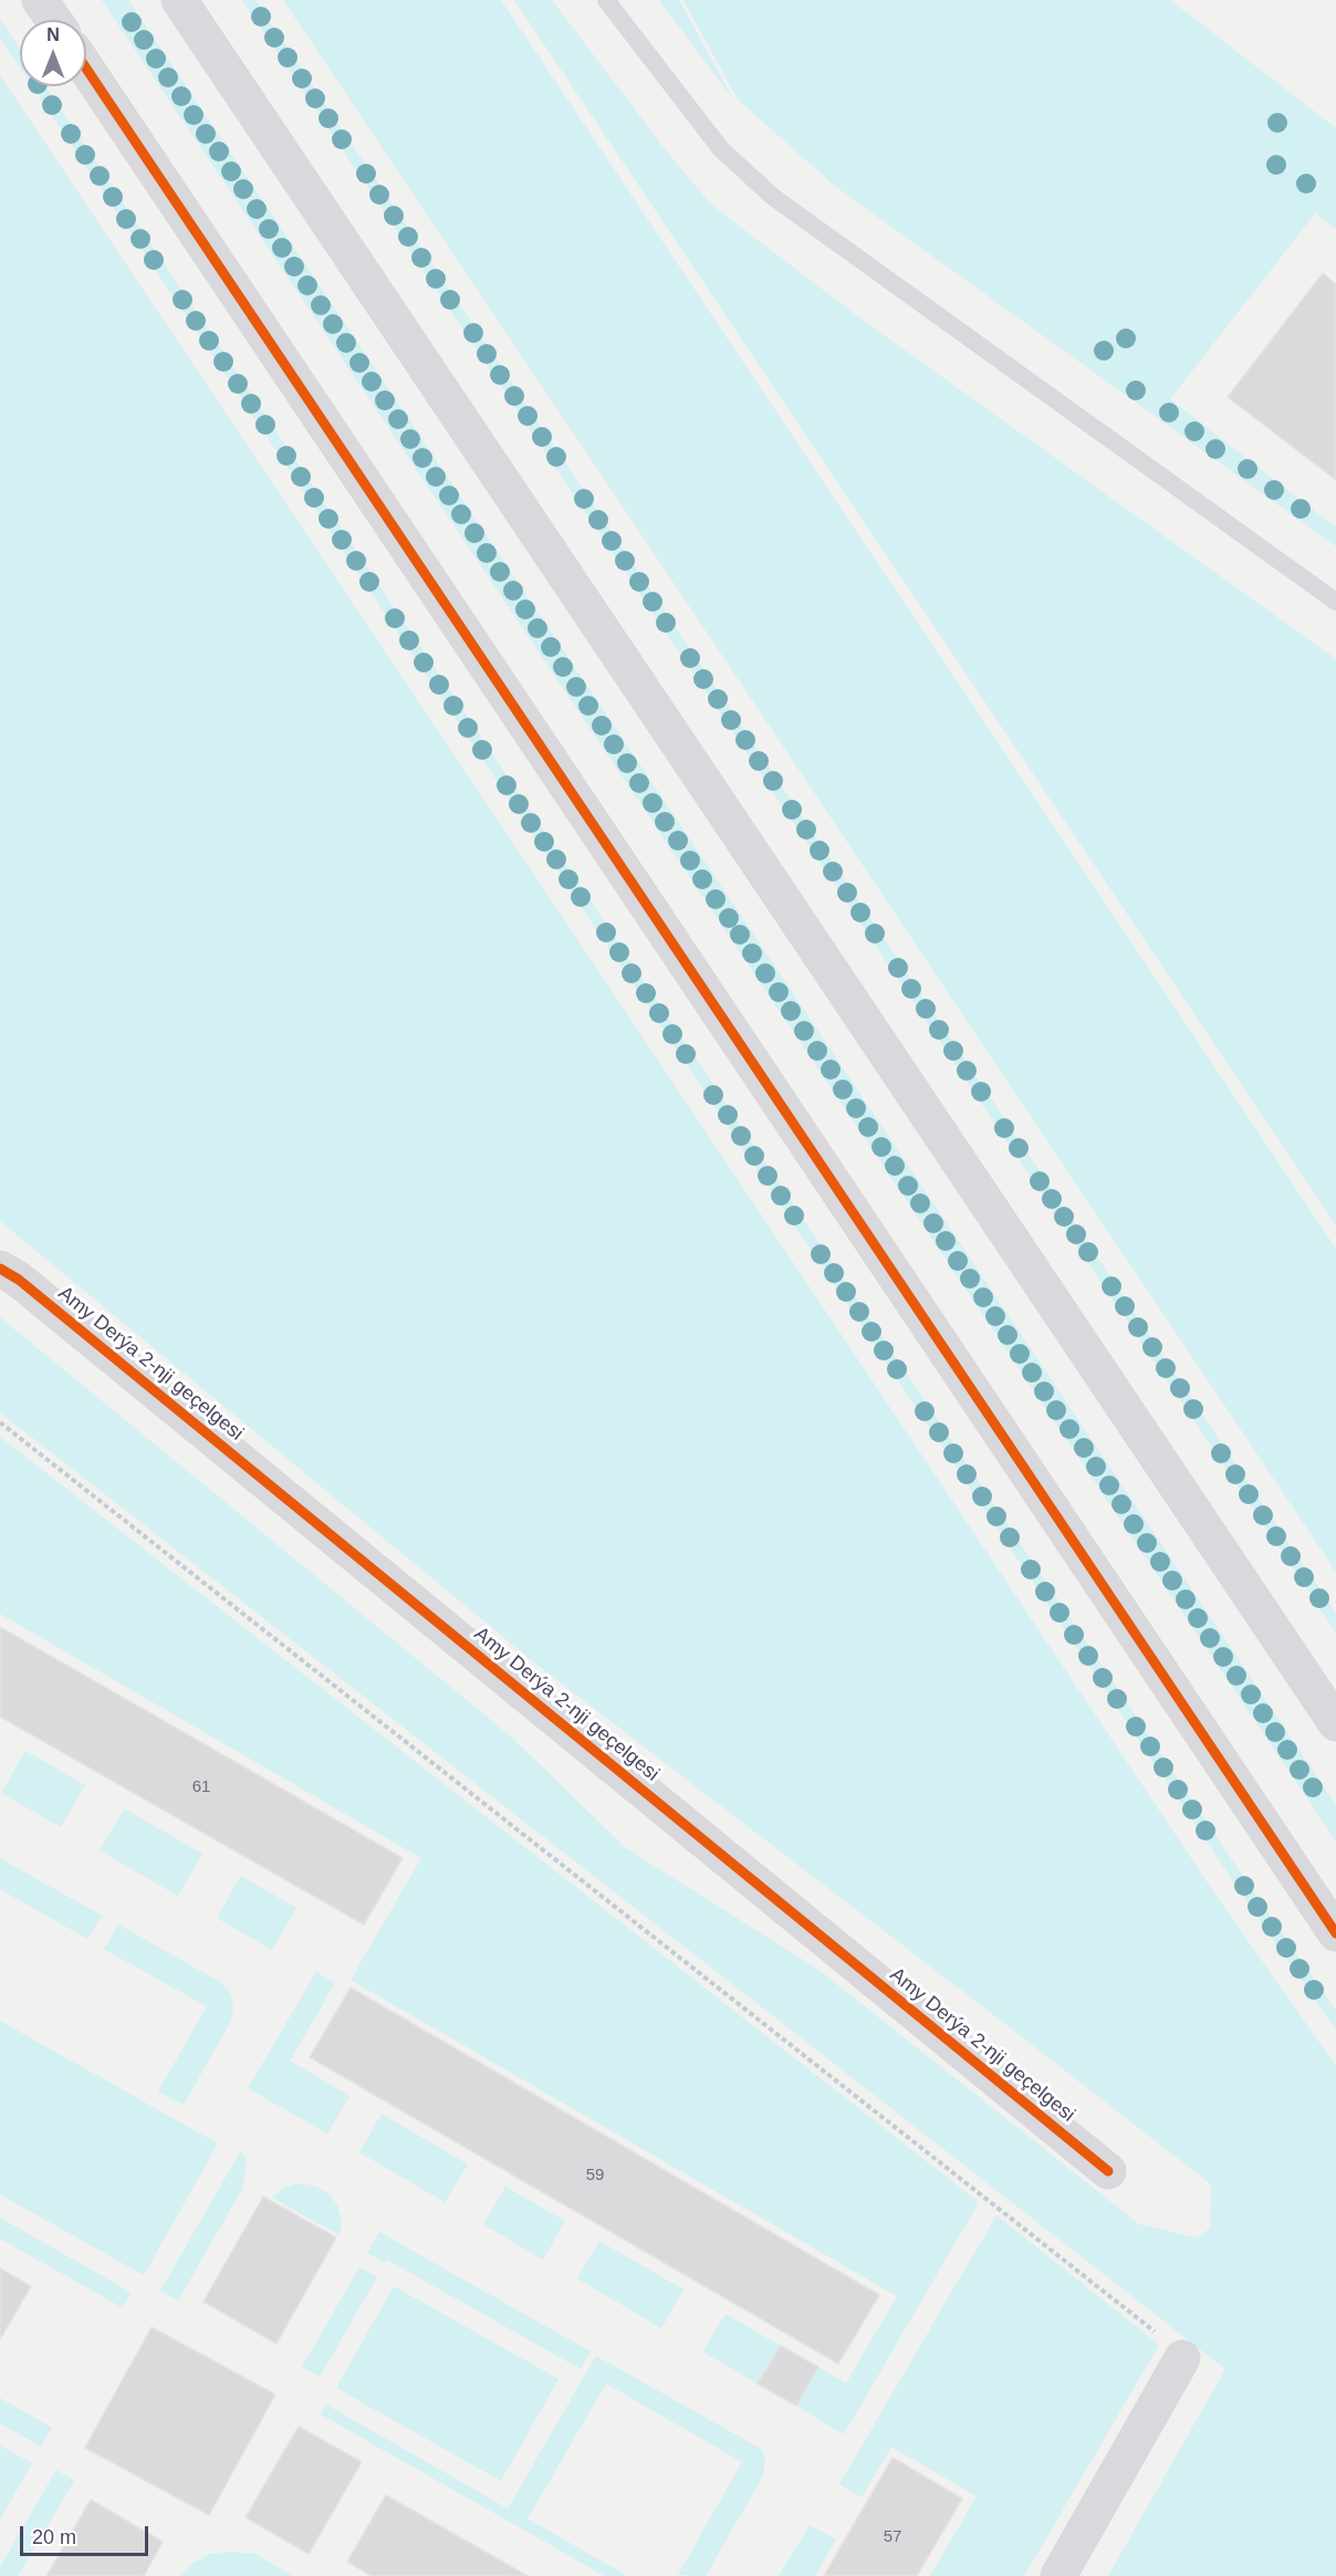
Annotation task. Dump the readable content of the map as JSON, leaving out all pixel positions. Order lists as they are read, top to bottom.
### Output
{
  "streets": {
    "street": ["Amy Derýa 2-nji geçelgesi"]
  },
  "house_numbers": ["61", "59", "57"],
  "scale_bar": "20 m",
  "north": "top"
}
